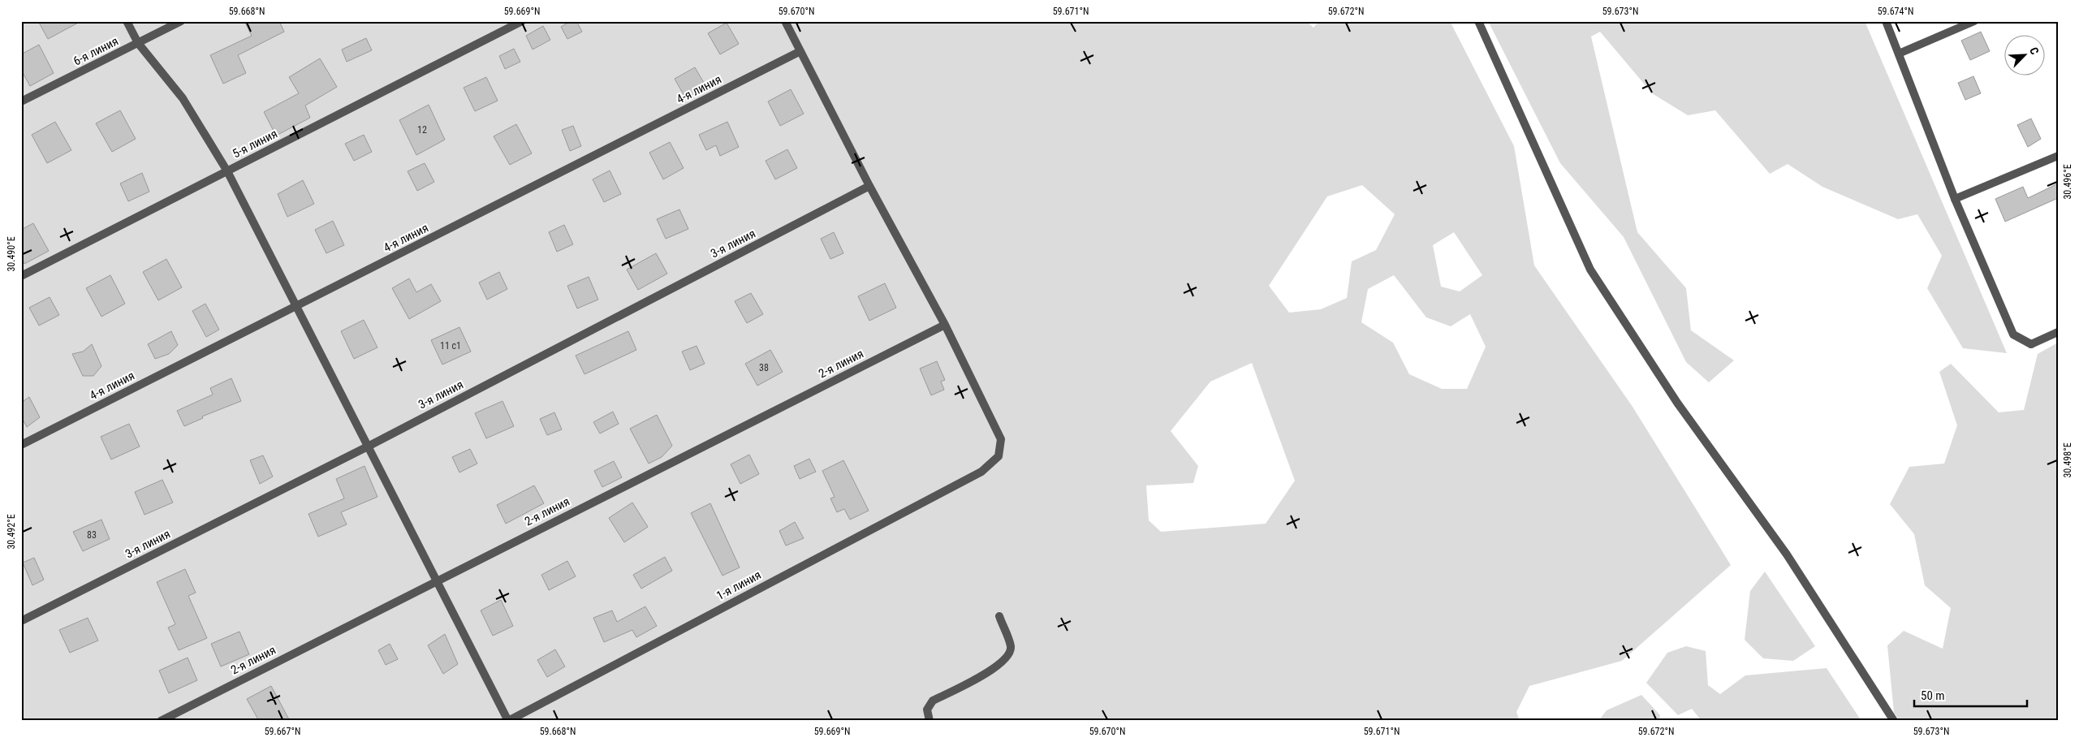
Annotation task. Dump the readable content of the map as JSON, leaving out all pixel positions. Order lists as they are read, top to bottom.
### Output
{
  "streets": {
    "street": [
      "6-я линия",
      "4-я линия",
      "5-я линия",
      "3-я линия",
      "2-я линия",
      "1-я линия"
    ]
  },
  "crossings": [
    ["4-я линия", "1-я линия"],
    ["3-я линия", "1-я линия"],
    ["2-я линия", "1-я линия"]
  ],
  "house_numbers": [
    "12",
    "11 с1",
    "38",
    "83"
  ],
  "scale_bar": "50 m",
  "north": "top right",
  "coordinates": [
    "59.668°N",
    "59.669°N",
    "59.670°N",
    "59.671°N",
    "59.672°N",
    "59.673°N",
    "59.674°N",
    "30.496°E",
    "30.490°E",
    "30.498°E",
    "30.492°E",
    "59.667°N"
  ]
}
